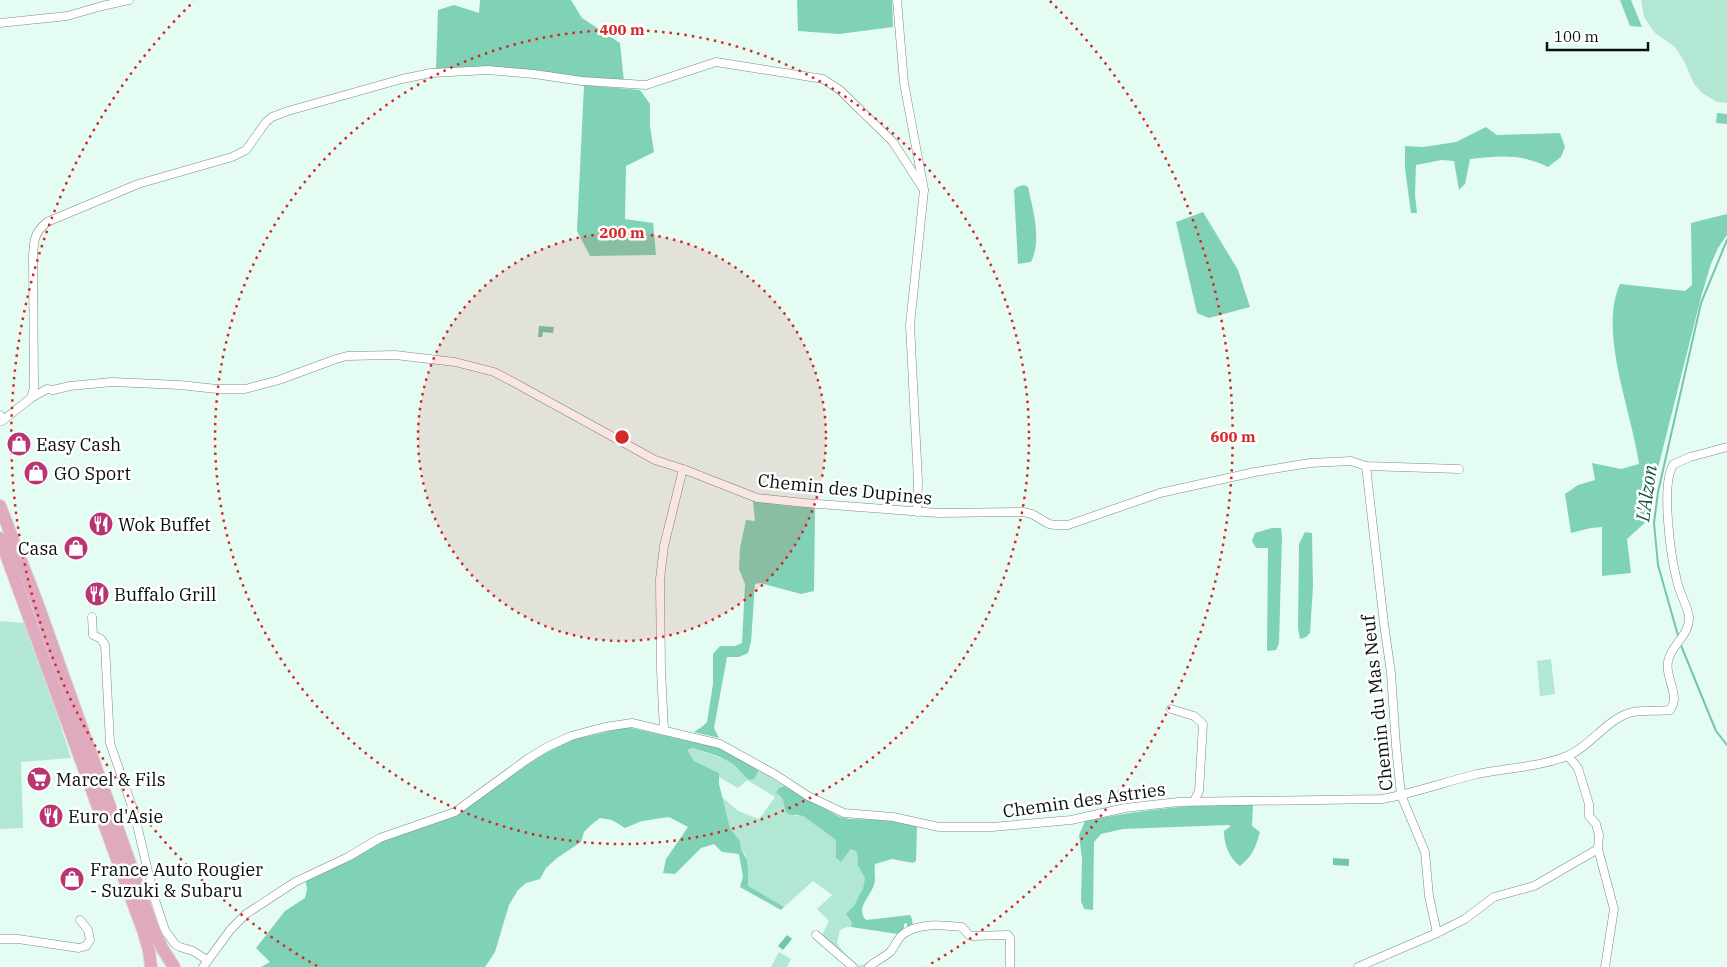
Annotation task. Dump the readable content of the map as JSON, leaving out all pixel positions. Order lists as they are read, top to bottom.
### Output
{
  "streets": {
    "street": ["Chemin des Dupines", "Chemin du Mas Neuf", "Chemin des Astries"]
  },
  "crossings": [
    ["Chemin des Dupines", "Chemin du Mas Neuf"],
    ["Chemin du Mas Neuf", "Chemin des Astries"]
  ],
  "water": ["L'Alzon"],
  "places": {
    "shop": [
      "Easy Cash",
      "GO Sport",
      "Casa",
      "France Auto Rougier - Suzuki & Subaru"
    ],
    "restaurant": ["Wok Buffet", "Buffalo Grill", "Euro d'Asie"],
    "supermarket": ["Marcel & Fils"]
  },
  "scale_bar": "100 m",
  "rings": ["400 m", "200 m", "600 m"]
}
